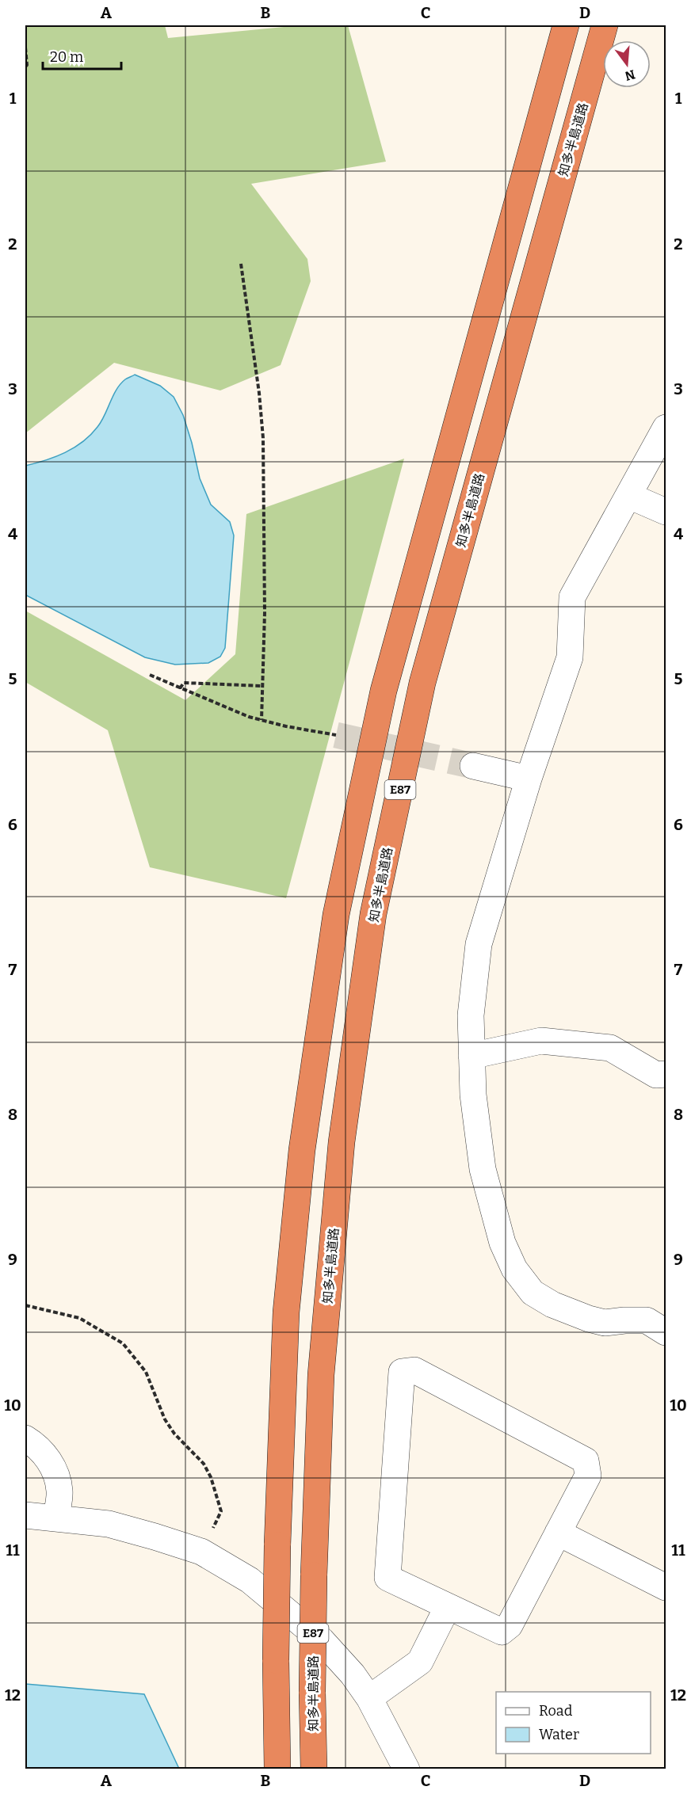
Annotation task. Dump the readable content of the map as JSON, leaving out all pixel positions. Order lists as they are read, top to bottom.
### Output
{
  "streets": {
    "highway": ["知多半島道路", "E87"]
  },
  "legend": ["Road", "Water"],
  "scale_bar": "20 m",
  "north": "bottom",
  "grid": {
    "columns": [
      "A",
      "B",
      "C",
      "D"
    ],
    "rows": [
      "1",
      "2",
      "3",
      "4",
      "5",
      "6",
      "7",
      "8",
      "9",
      "10",
      "11",
      "12"
    ]
  }
}
